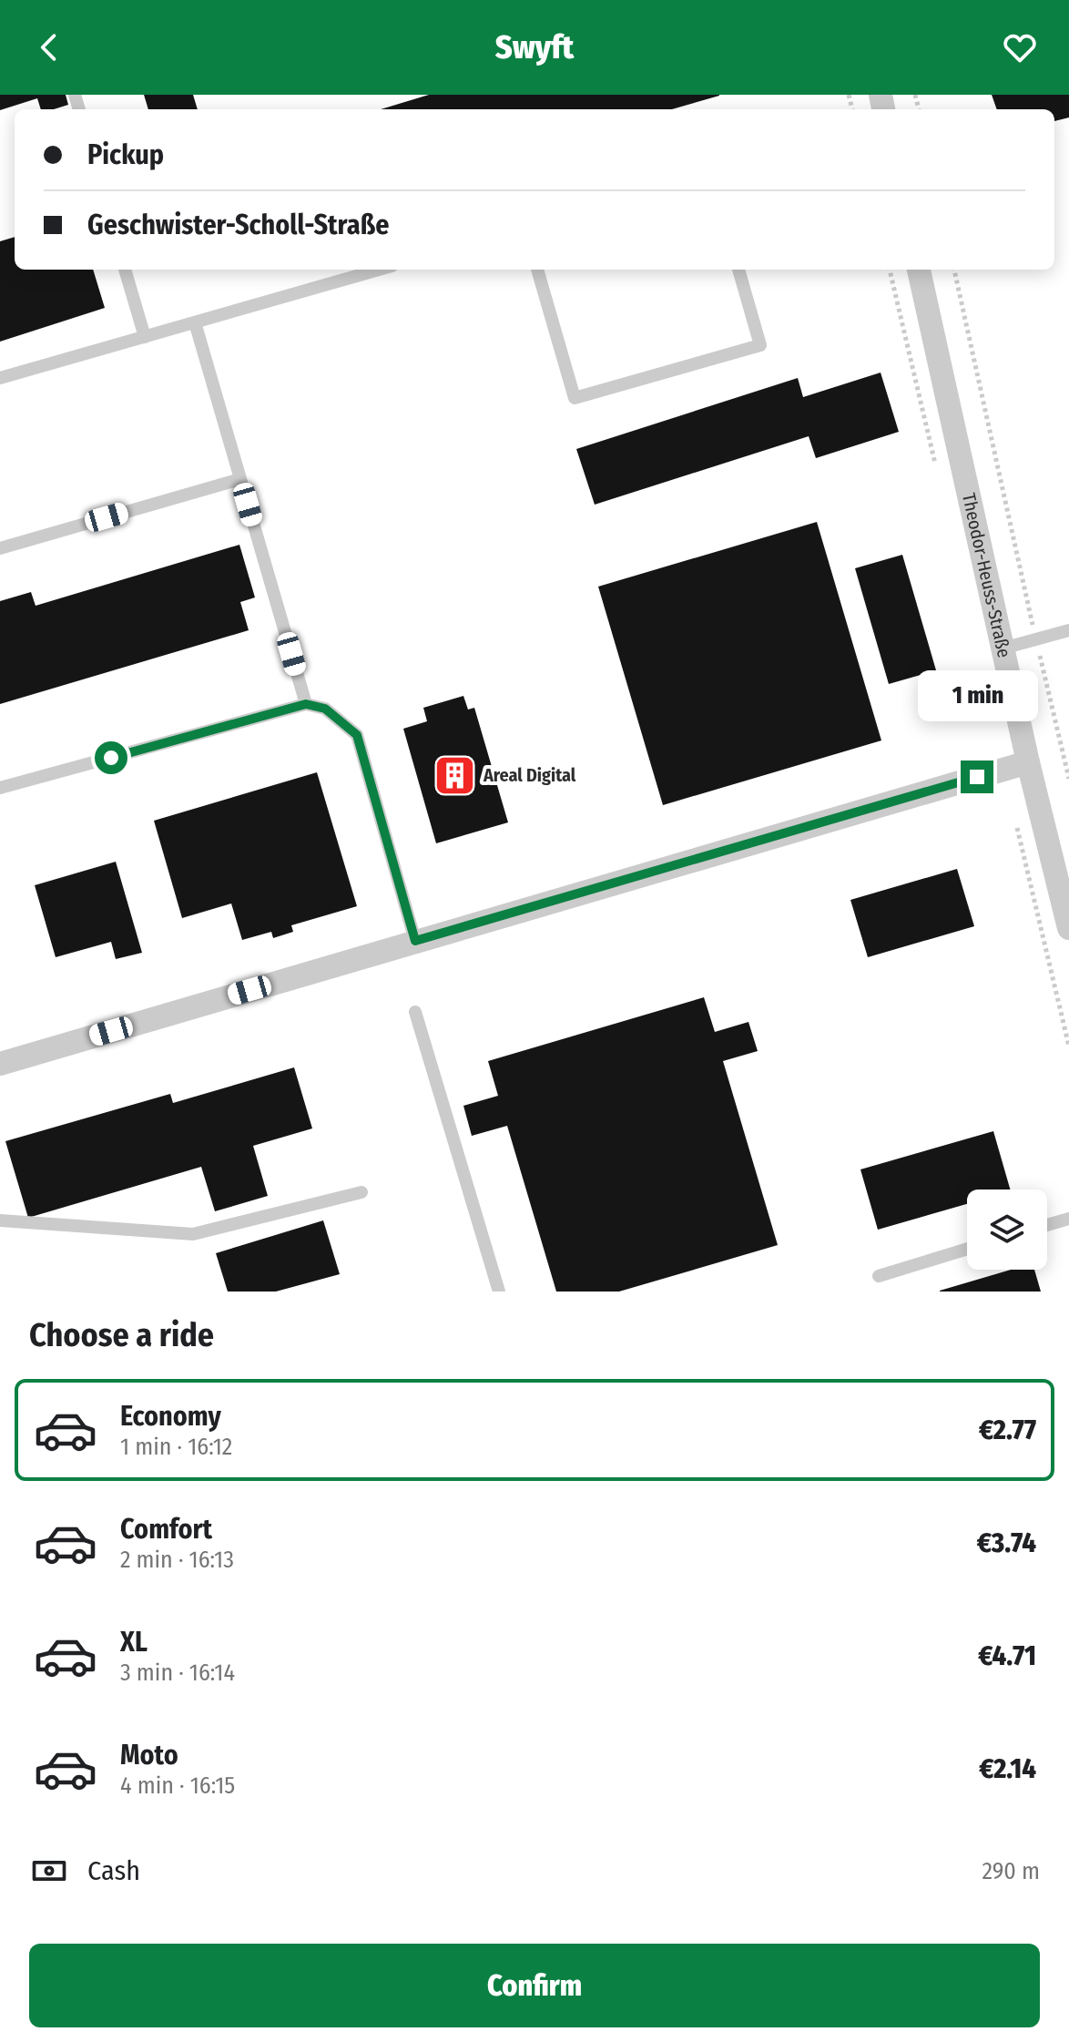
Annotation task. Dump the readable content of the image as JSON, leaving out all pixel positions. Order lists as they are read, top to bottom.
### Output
{
  "streets": {
    "street": ["Theodor-Heuss-Straße"]
  },
  "places": {
    "building": ["Areal Digital"]
  },
  "page": {
    "header": "Swyft",
    "banner": ["Pickup", "Geschwister-Scholl-Straße"],
    "bubble": "1 min",
    "heading": "Choose a ride",
    "list": [
      {
        "name": "Economy",
        "note": "1 min · 16:12",
        "value": "€2.77"
      },
      {
        "name": "Comfort",
        "note": "2 min · 16:13",
        "value": "€3.74"
      },
      {
        "name": "XL",
        "note": "3 min · 16:14",
        "value": "€4.71"
      },
      {
        "name": "Moto",
        "note": "4 min · 16:15",
        "value": "€2.14"
      }
    ],
    "pay": ["Cash", "290 m"],
    "buttons": "Confirm"
  }
}
